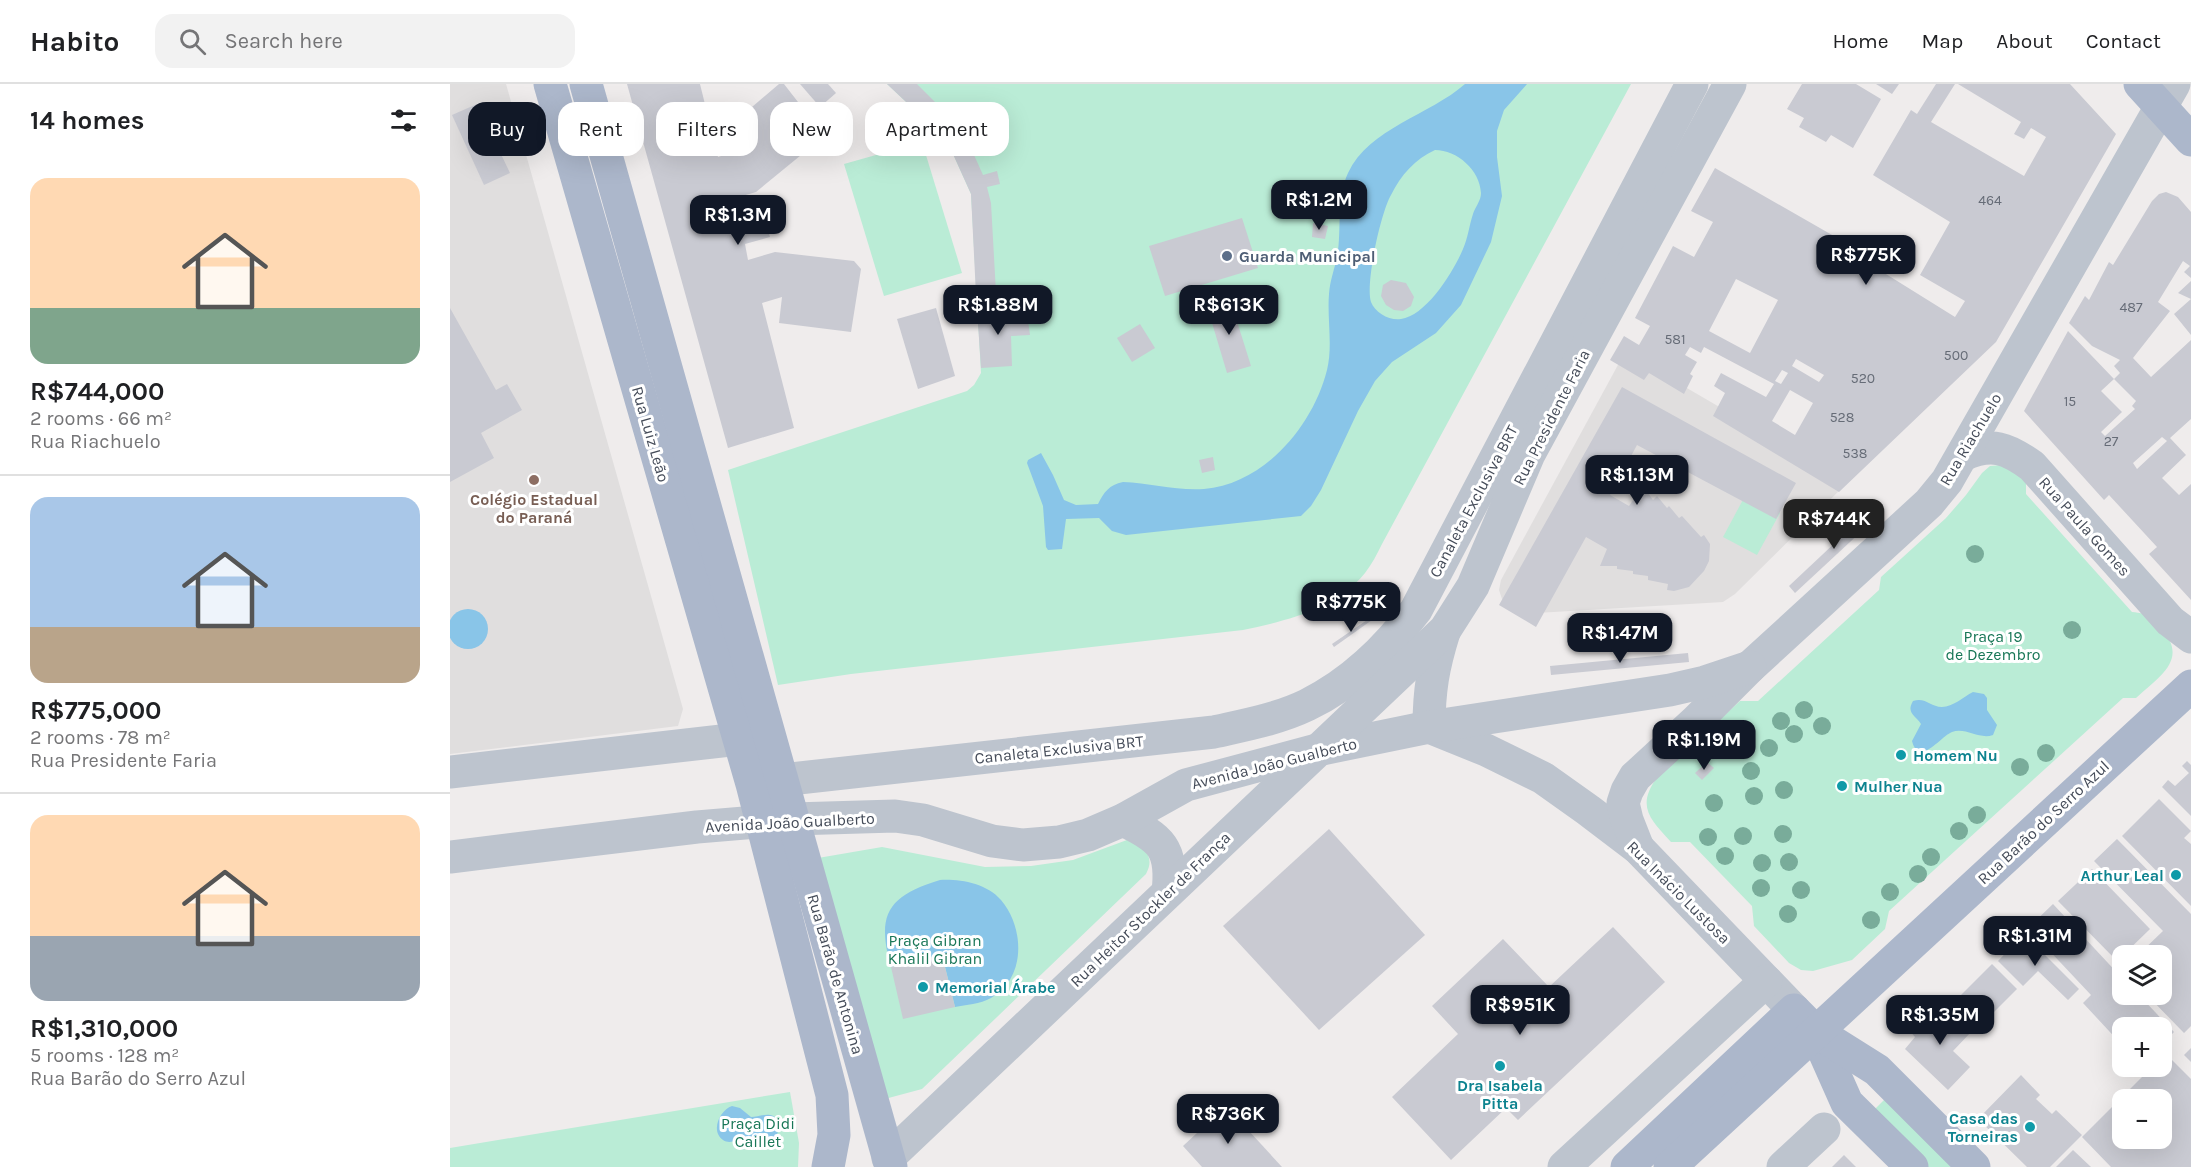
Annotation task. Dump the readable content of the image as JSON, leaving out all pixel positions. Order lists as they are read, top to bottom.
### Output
{
  "streets": {
    "main road": [
      "Rua Luiz Leão",
      "Rua Barão do Serro Azul",
      "Rua Inácio Lustosa",
      "Rua Barão de Antonina"
    ],
    "street": [
      "Rua Presidente Faria",
      "Rua Riachuelo",
      "Canaleta Exclusiva BRT",
      "Rua Paula Gomes",
      "Avenida João Gualberto",
      "Rua Heitor Stockler de França"
    ]
  },
  "crossings": [
    ["Rua Presidente Faria", "Avenida João Gualberto"],
    ["Rua Presidente Faria", "Rua Heitor Stockler de França"],
    ["Rua Luiz Leão", "Canaleta Exclusiva BRT"],
    ["Rua Luiz Leão", "Rua Barão de Antonina"],
    ["Rua Riachuelo", "Rua Paula Gomes"],
    ["Rua Riachuelo", "Avenida João Gualberto"],
    ["Rua Riachuelo", "Rua Inácio Lustosa"],
    ["Canaleta Exclusiva BRT", "Rua Barão de Antonina"],
    ["Avenida João Gualberto", "Rua Inácio Lustosa"],
    ["Avenida João Gualberto", "Rua Heitor Stockler de França"],
    ["Avenida João Gualberto", "Rua Barão de Antonina"],
    ["Rua Barão do Serro Azul", "Rua Inácio Lustosa"],
    ["Rua Heitor Stockler de França", "Rua Barão de Antonina"]
  ],
  "parks": ["Praça 19 de Dezembro", "Praça Gibran Khalil Gibran", "Praça Didi Caillet"],
  "places": [
    "Guarda Municipal",
    "Colégio Estadual do Paraná",
    "Homem Nu",
    "Mulher Nua",
    "Arthur Leal",
    "Memorial Árabe",
    "Dra Isabela Pitta",
    "Casa das Torneiras"
  ],
  "house_numbers": [
    "464",
    "487",
    "581",
    "500",
    "520",
    "15",
    "528",
    "27",
    "538"
  ],
  "page": {
    "header": "Habito",
    "search": "Search here",
    "nav": [
      "Home",
      "Map",
      "About",
      "Contact"
    ],
    "heading": "14 homes",
    "chip": [
      "Buy",
      "Rent",
      "Filters",
      "New",
      "Apartment"
    ],
    "list": [
      {
        "name": "R$744,000",
        "note": "2 rooms · 66 m² · Rua Riachuelo"
      },
      {
        "name": "R$775,000",
        "note": "2 rooms · 78 m² · Rua Presidente Faria"
      },
      {
        "name": "R$1,310,000",
        "note": "5 rooms · 128 m² · Rua Barão do Serro Azul"
      }
    ],
    "price": [
      "R$1.2M",
      "R$1.3M",
      "R$775K",
      "R$1.88M",
      "R$613K",
      "R$1.13M",
      "R$744K",
      "R$775K",
      "R$1.47M",
      "R$1.19M",
      "R$1.31M",
      "R$951K",
      "R$1.35M",
      "R$736K"
    ],
    "map_buttons": ["+", "−"]
  }
}
